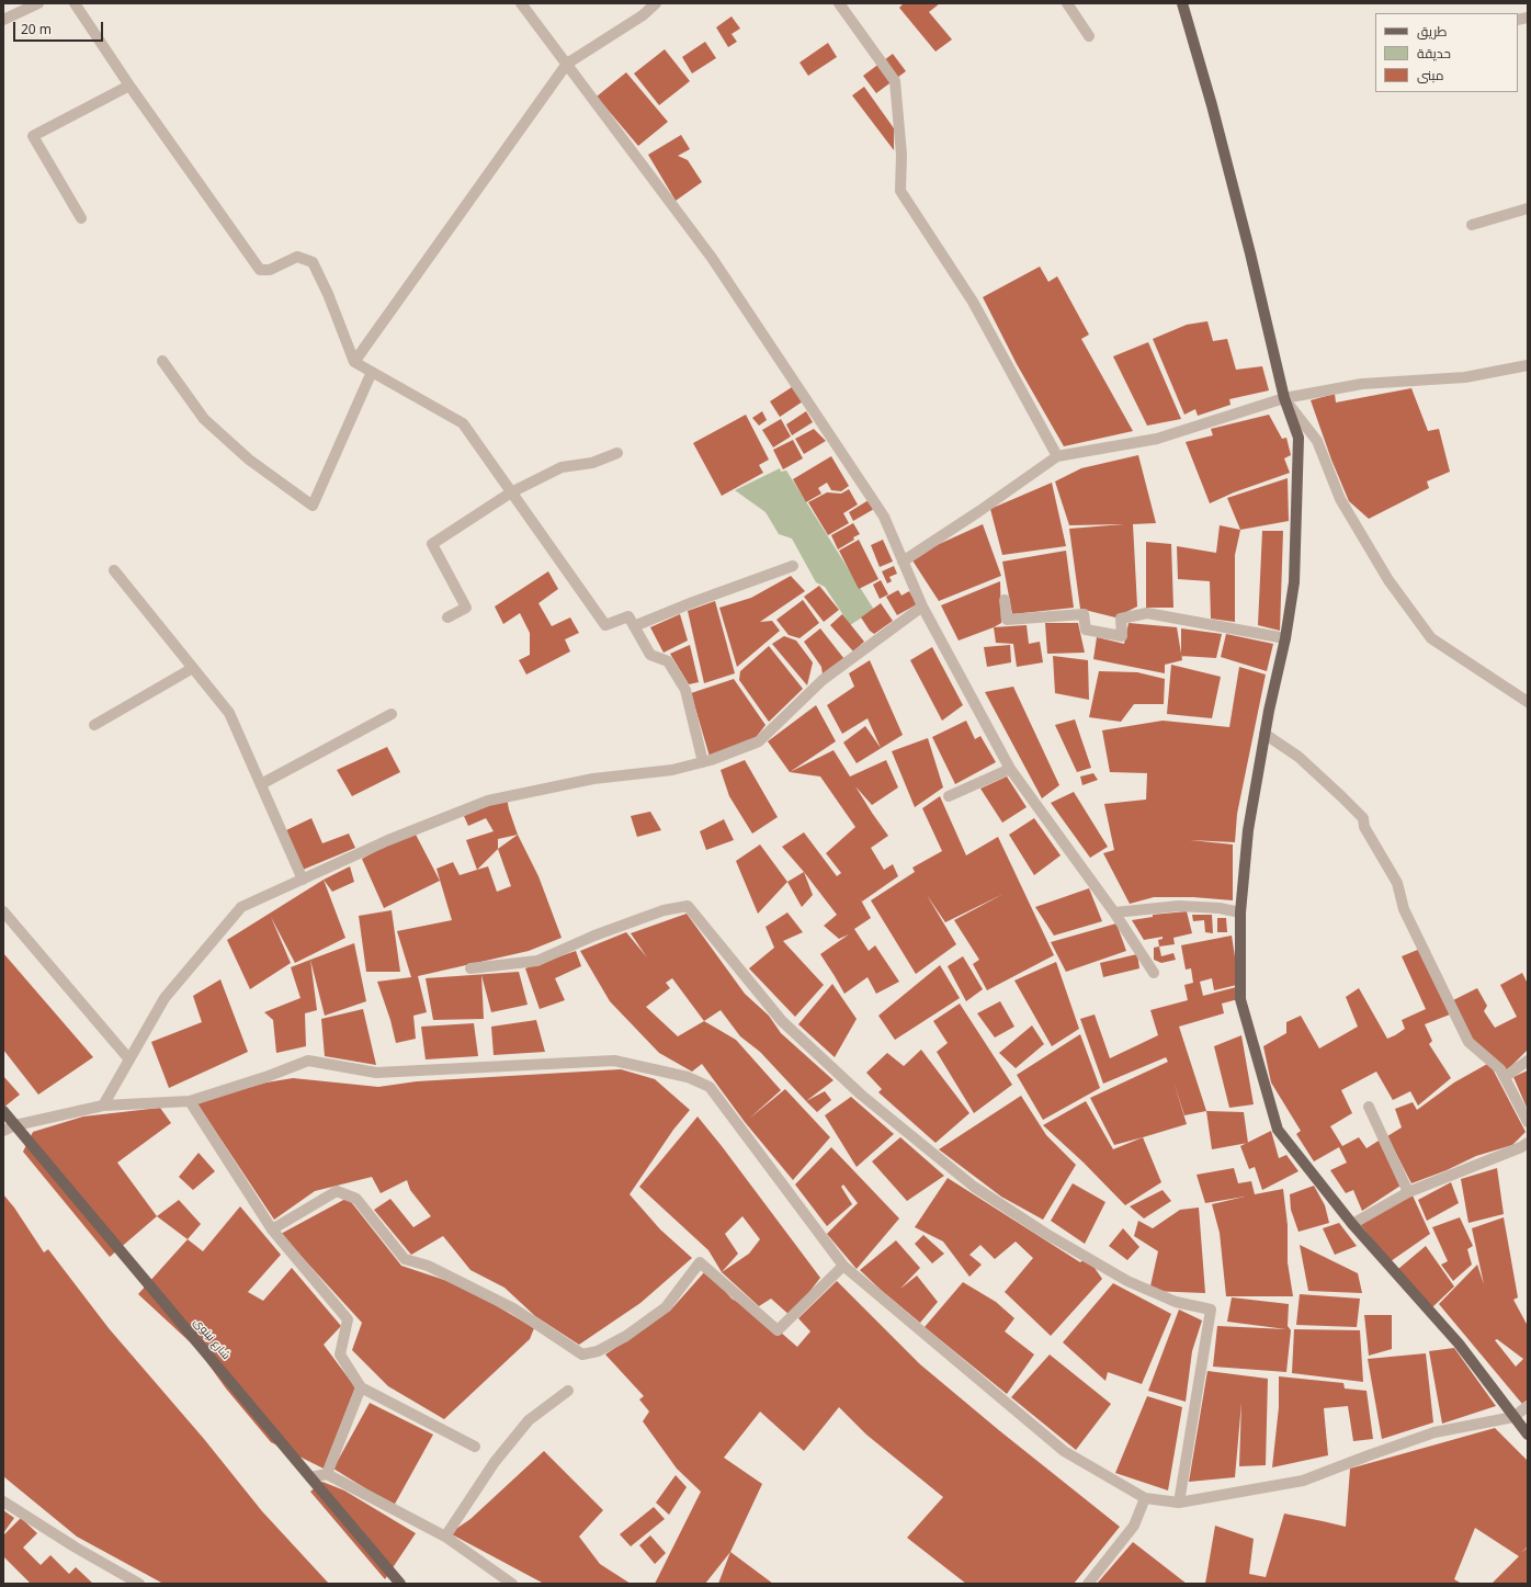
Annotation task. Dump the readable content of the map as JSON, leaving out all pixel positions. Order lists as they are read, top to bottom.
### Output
{
  "streets": {
    "main road": ["شارع نينوى"]
  },
  "legend": ["طريق", "حديقة", "مبنى"],
  "scale_bar": "20 m"
}
